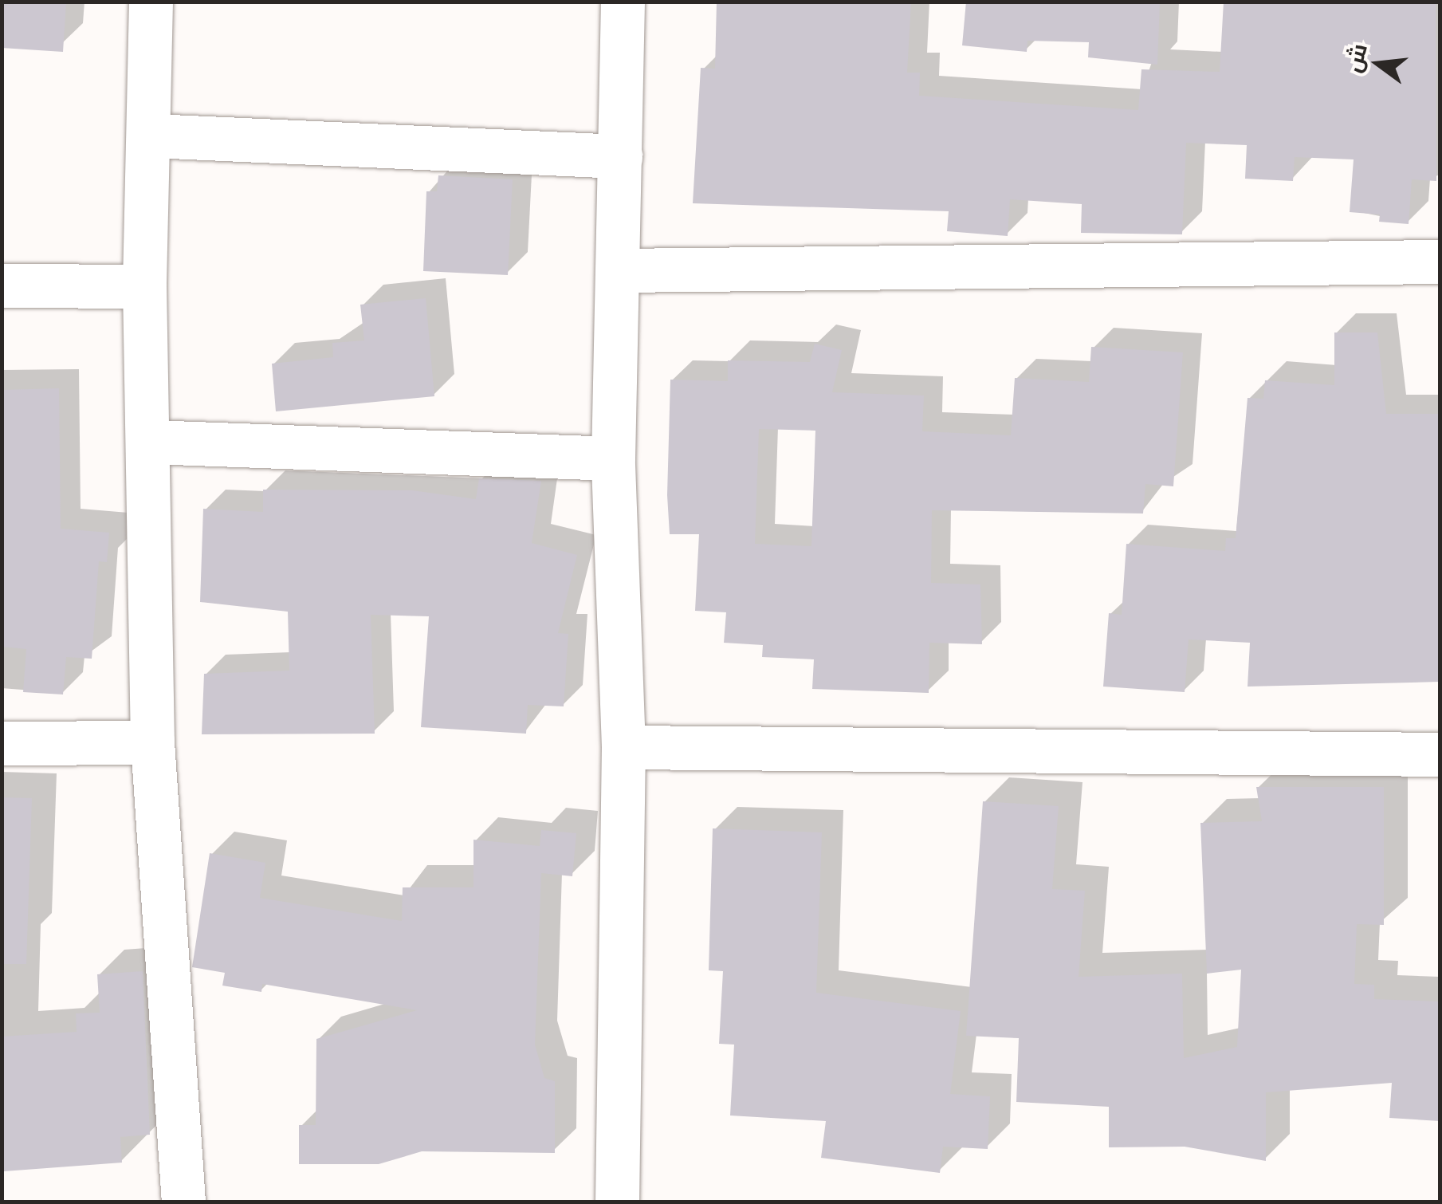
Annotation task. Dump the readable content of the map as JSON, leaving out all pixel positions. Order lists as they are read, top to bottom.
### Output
{
  "north": "left"
}
